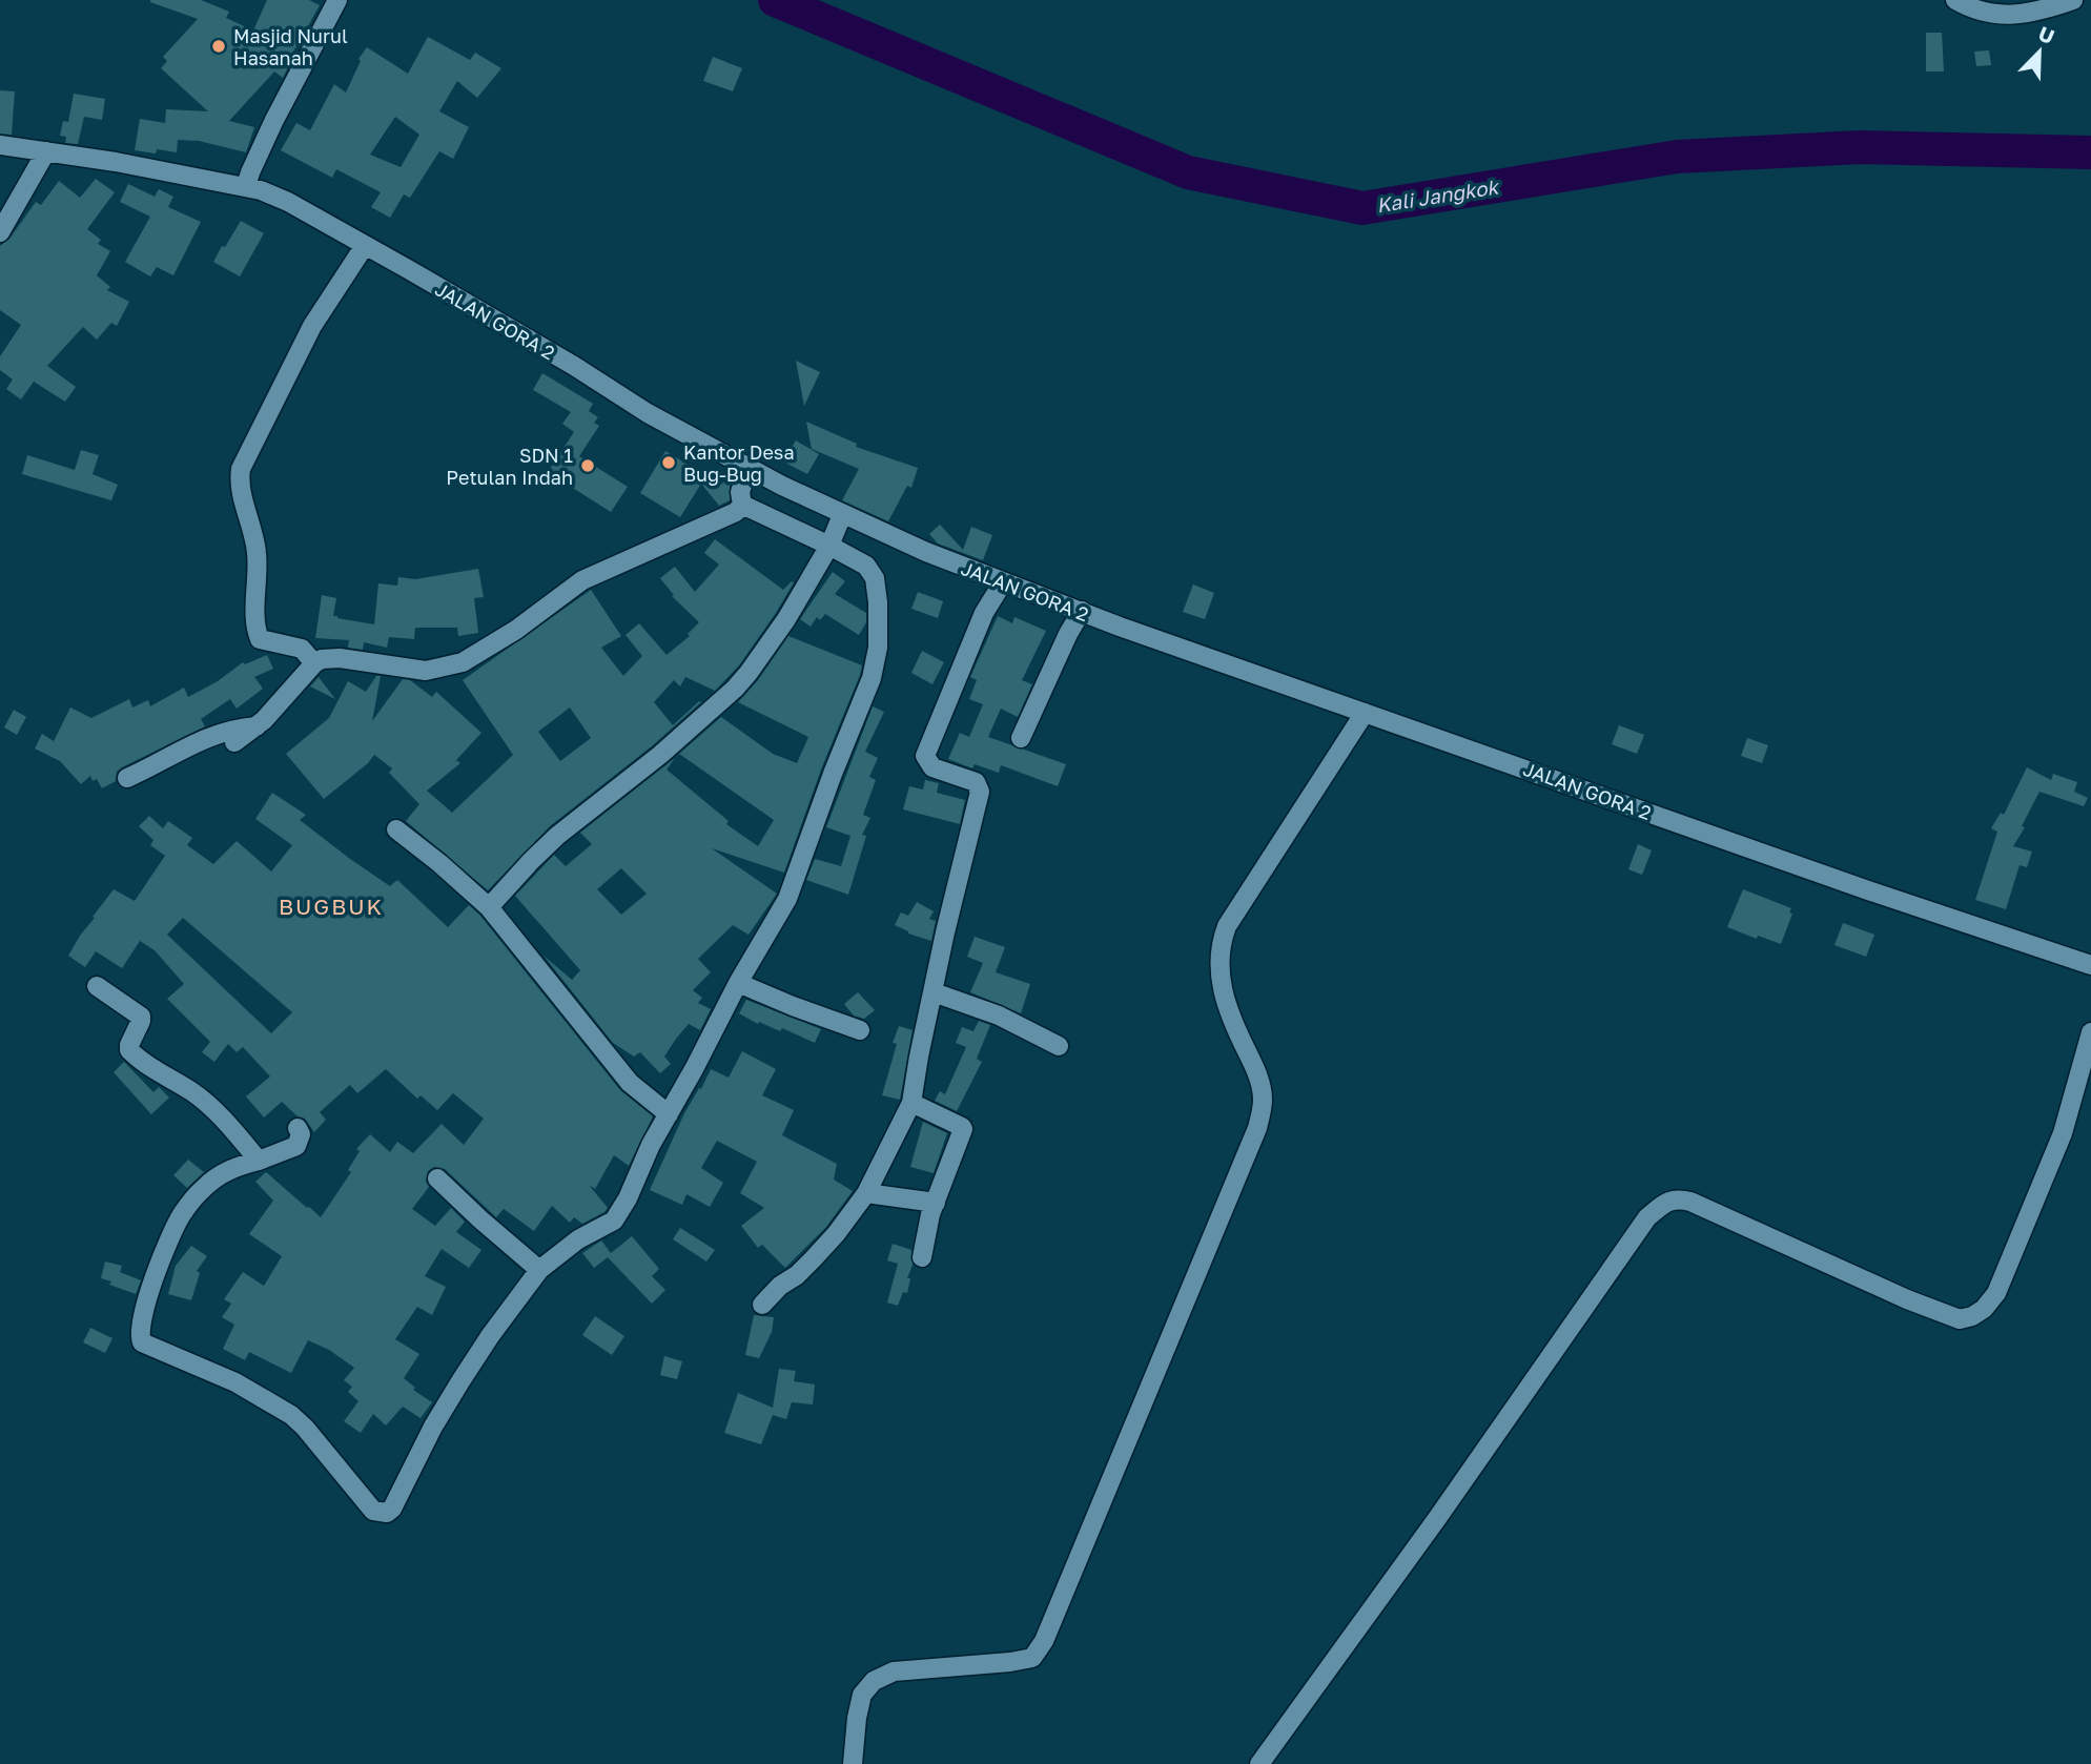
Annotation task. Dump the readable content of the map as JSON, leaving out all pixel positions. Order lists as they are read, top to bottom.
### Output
{
  "streets": {
    "street": ["JALAN GORA 2"]
  },
  "districts": ["BUGBUK"],
  "water": ["Kali Jangkok"],
  "places": ["Masjid Nurul Hasanah", "Kantor Desa Bug-Bug", "SDN 1 Petulan Indah"],
  "north": "top right"
}
